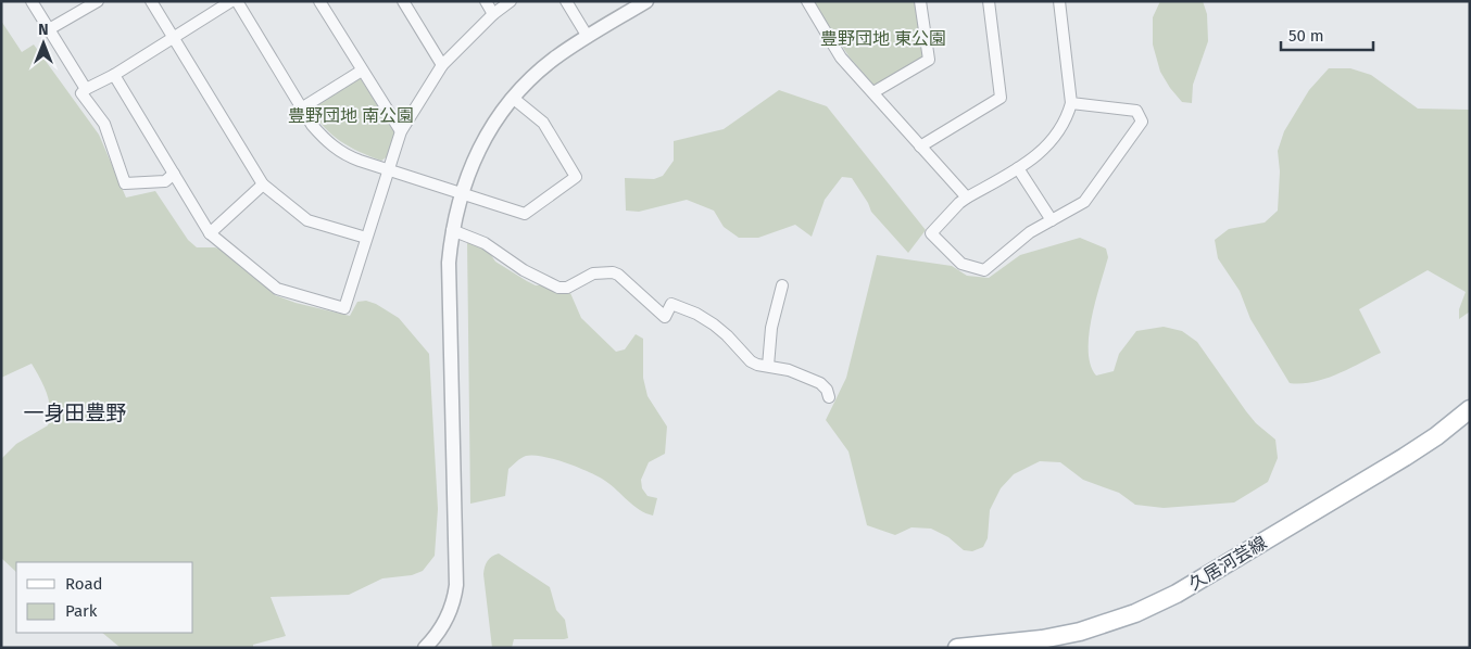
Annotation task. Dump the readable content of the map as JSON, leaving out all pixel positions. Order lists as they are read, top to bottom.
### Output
{
  "streets": {
    "main road": ["久居河芸線"]
  },
  "districts": ["一身田豊野"],
  "parks": ["豊野団地 東公園", "豊野団地 南公園"],
  "legend": ["Road", "Park"],
  "scale_bar": "50 m",
  "north": "top"
}
